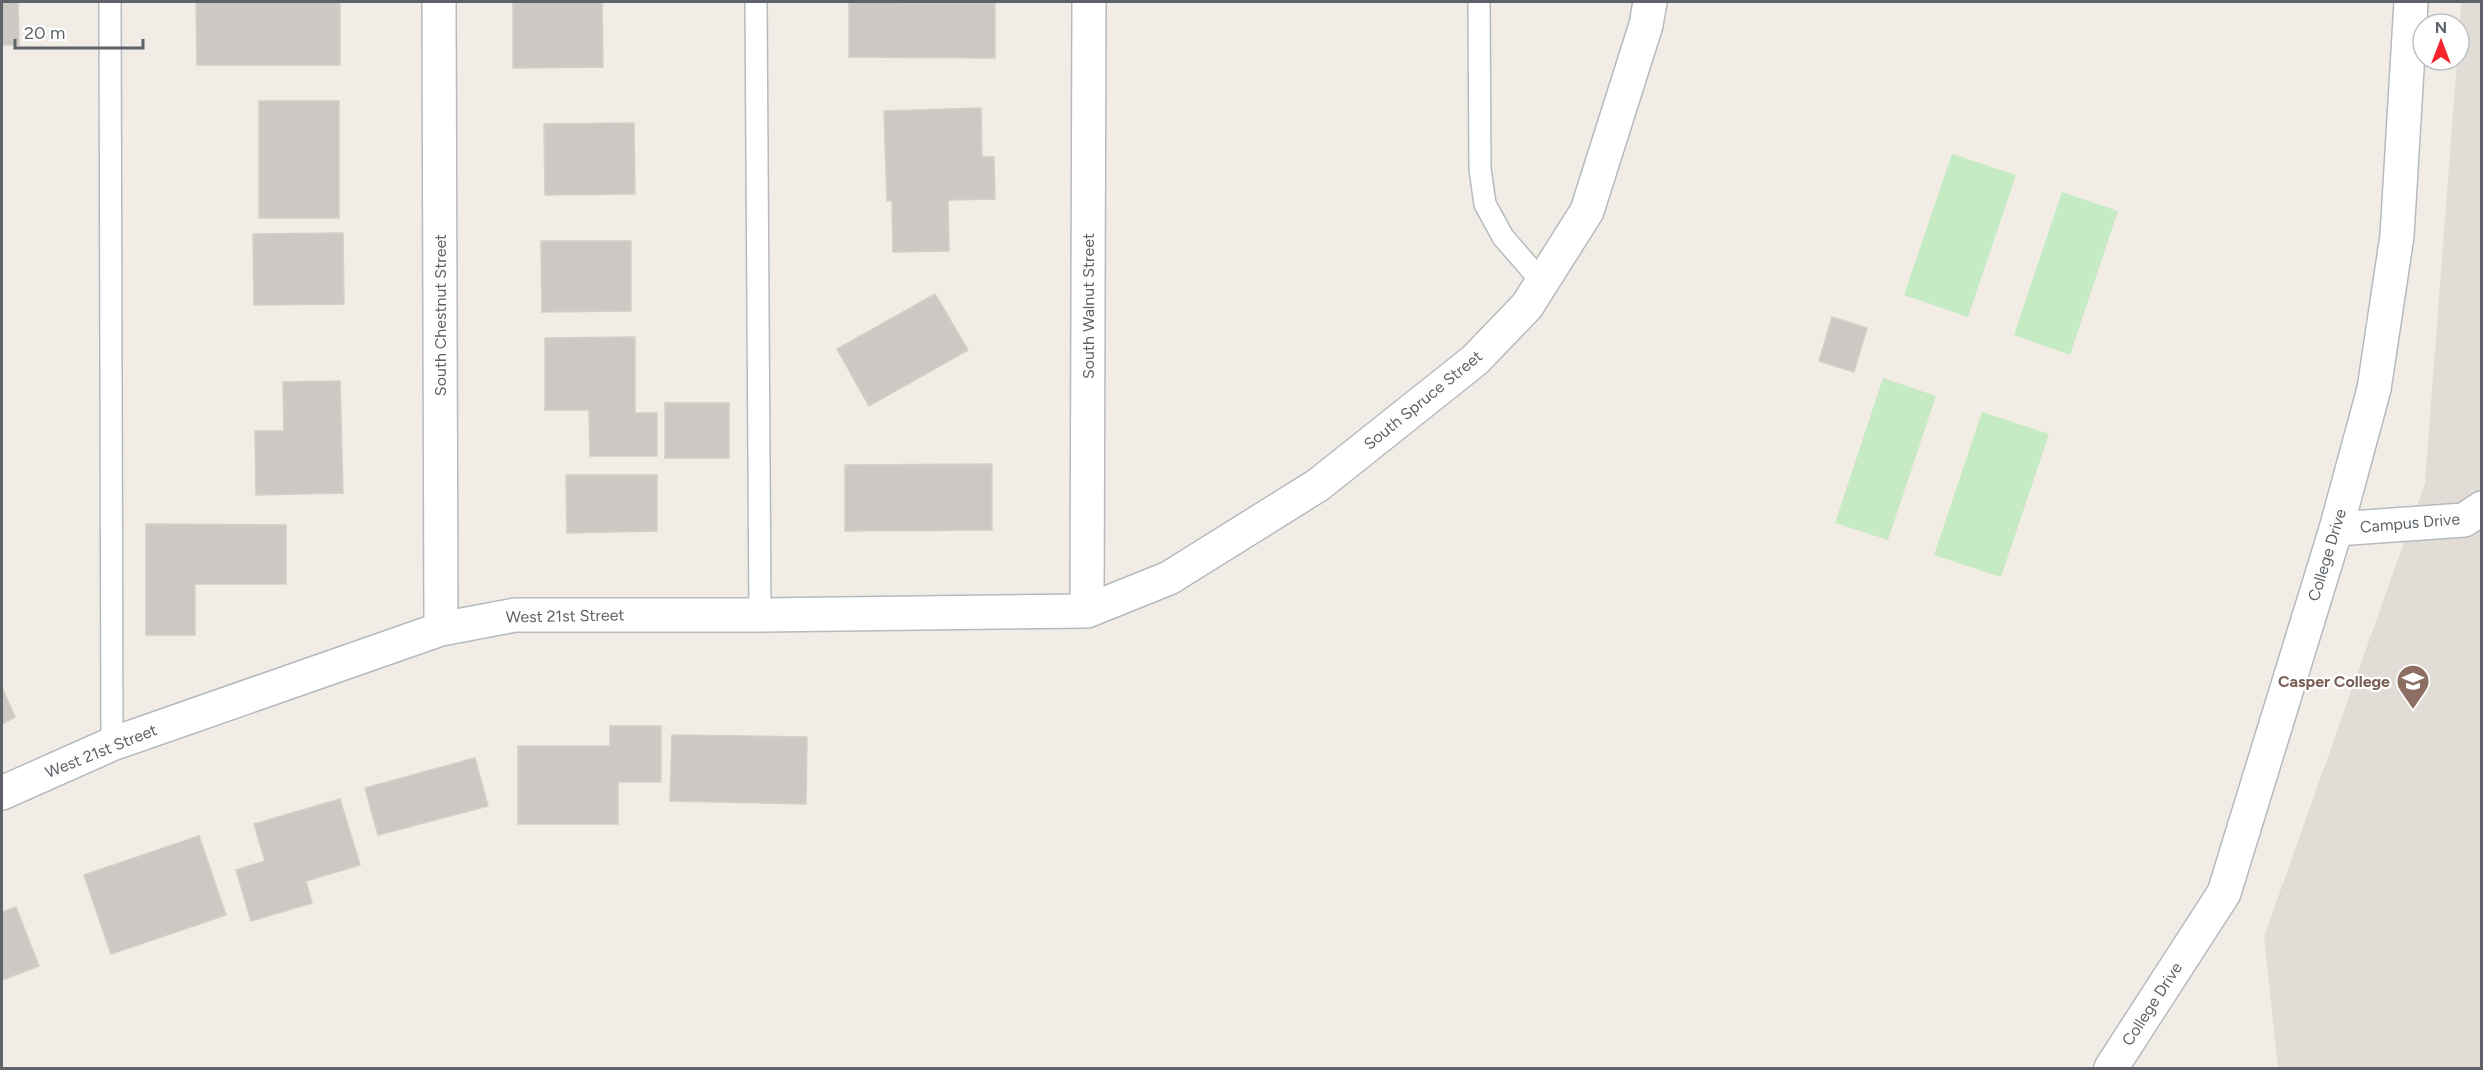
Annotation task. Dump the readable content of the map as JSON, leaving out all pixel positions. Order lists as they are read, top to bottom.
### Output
{
  "streets": {
    "street": [
      "South Walnut Street",
      "South Chestnut Street",
      "South Spruce Street",
      "Campus Drive",
      "College Drive",
      "West 21st Street"
    ]
  },
  "crossings": [
    ["South Walnut Street", "South Spruce Street"],
    ["South Walnut Street", "West 21st Street"],
    ["South Chestnut Street", "West 21st Street"],
    ["South Spruce Street", "West 21st Street"],
    ["Campus Drive", "College Drive"]
  ],
  "places": {
    "school or university": ["Casper College"]
  },
  "scale_bar": "20 m",
  "north": "top"
}
